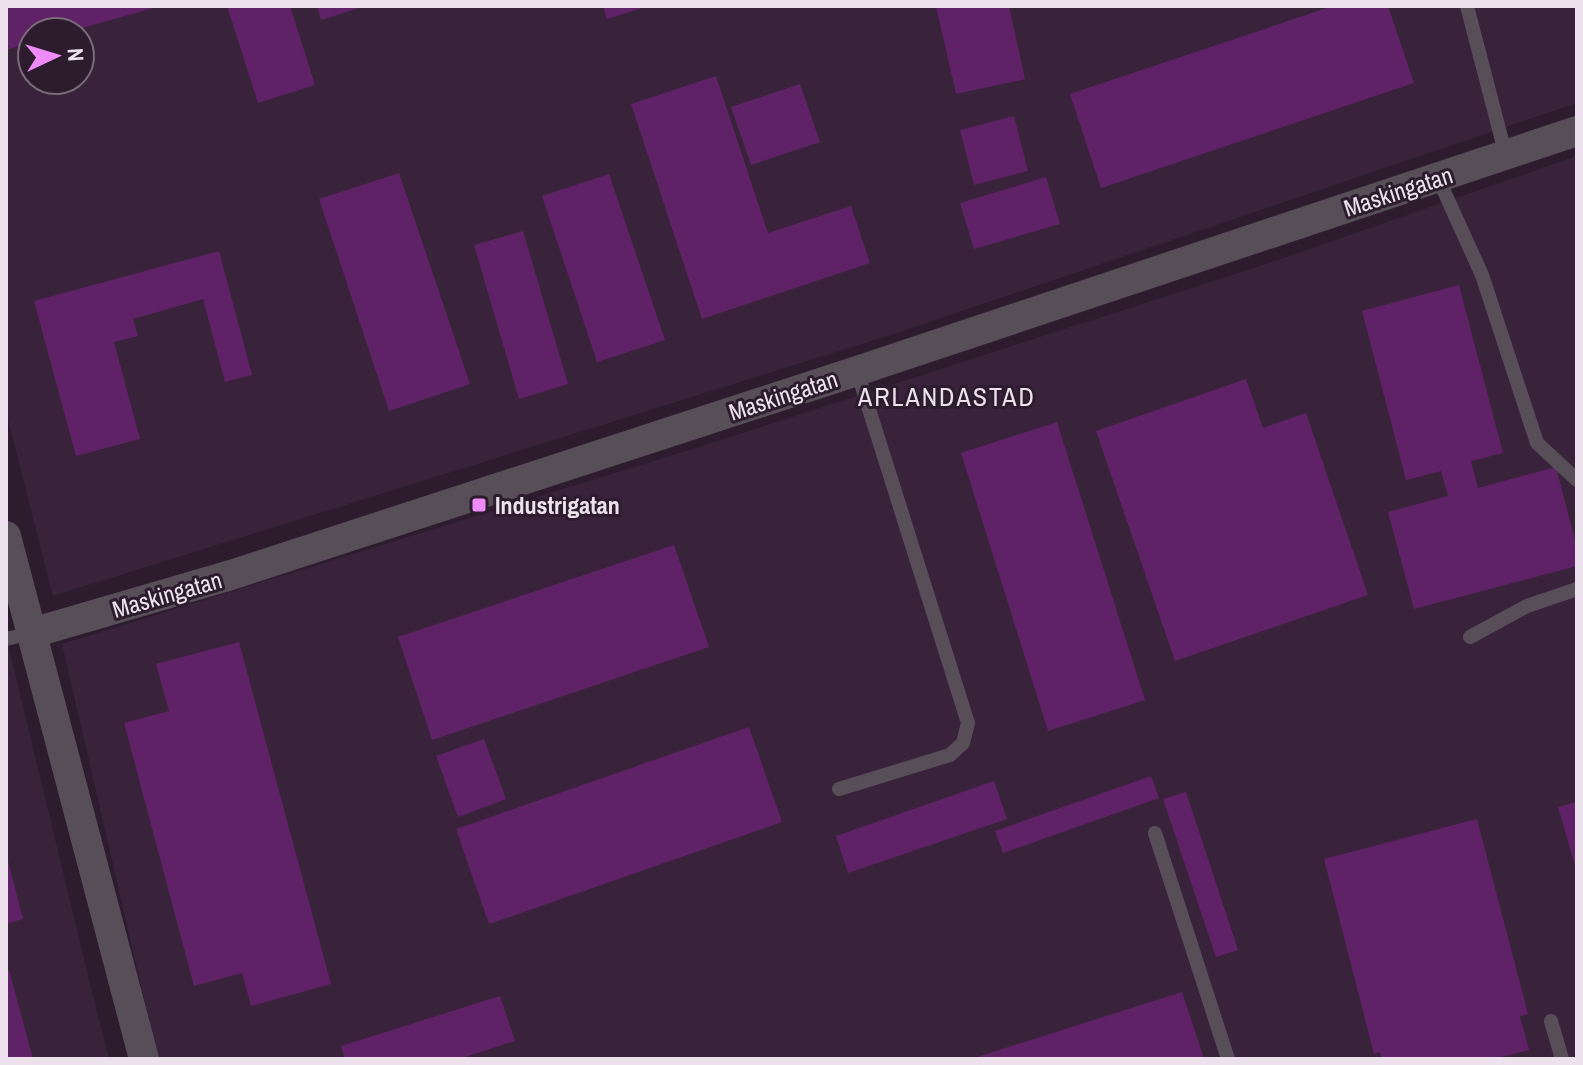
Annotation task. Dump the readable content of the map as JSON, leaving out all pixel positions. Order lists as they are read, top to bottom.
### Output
{
  "streets": {
    "street": ["Maskingatan"]
  },
  "districts": ["ARLANDASTAD"],
  "places": {
    "transit": ["Industrigatan"]
  },
  "north": "right"
}
